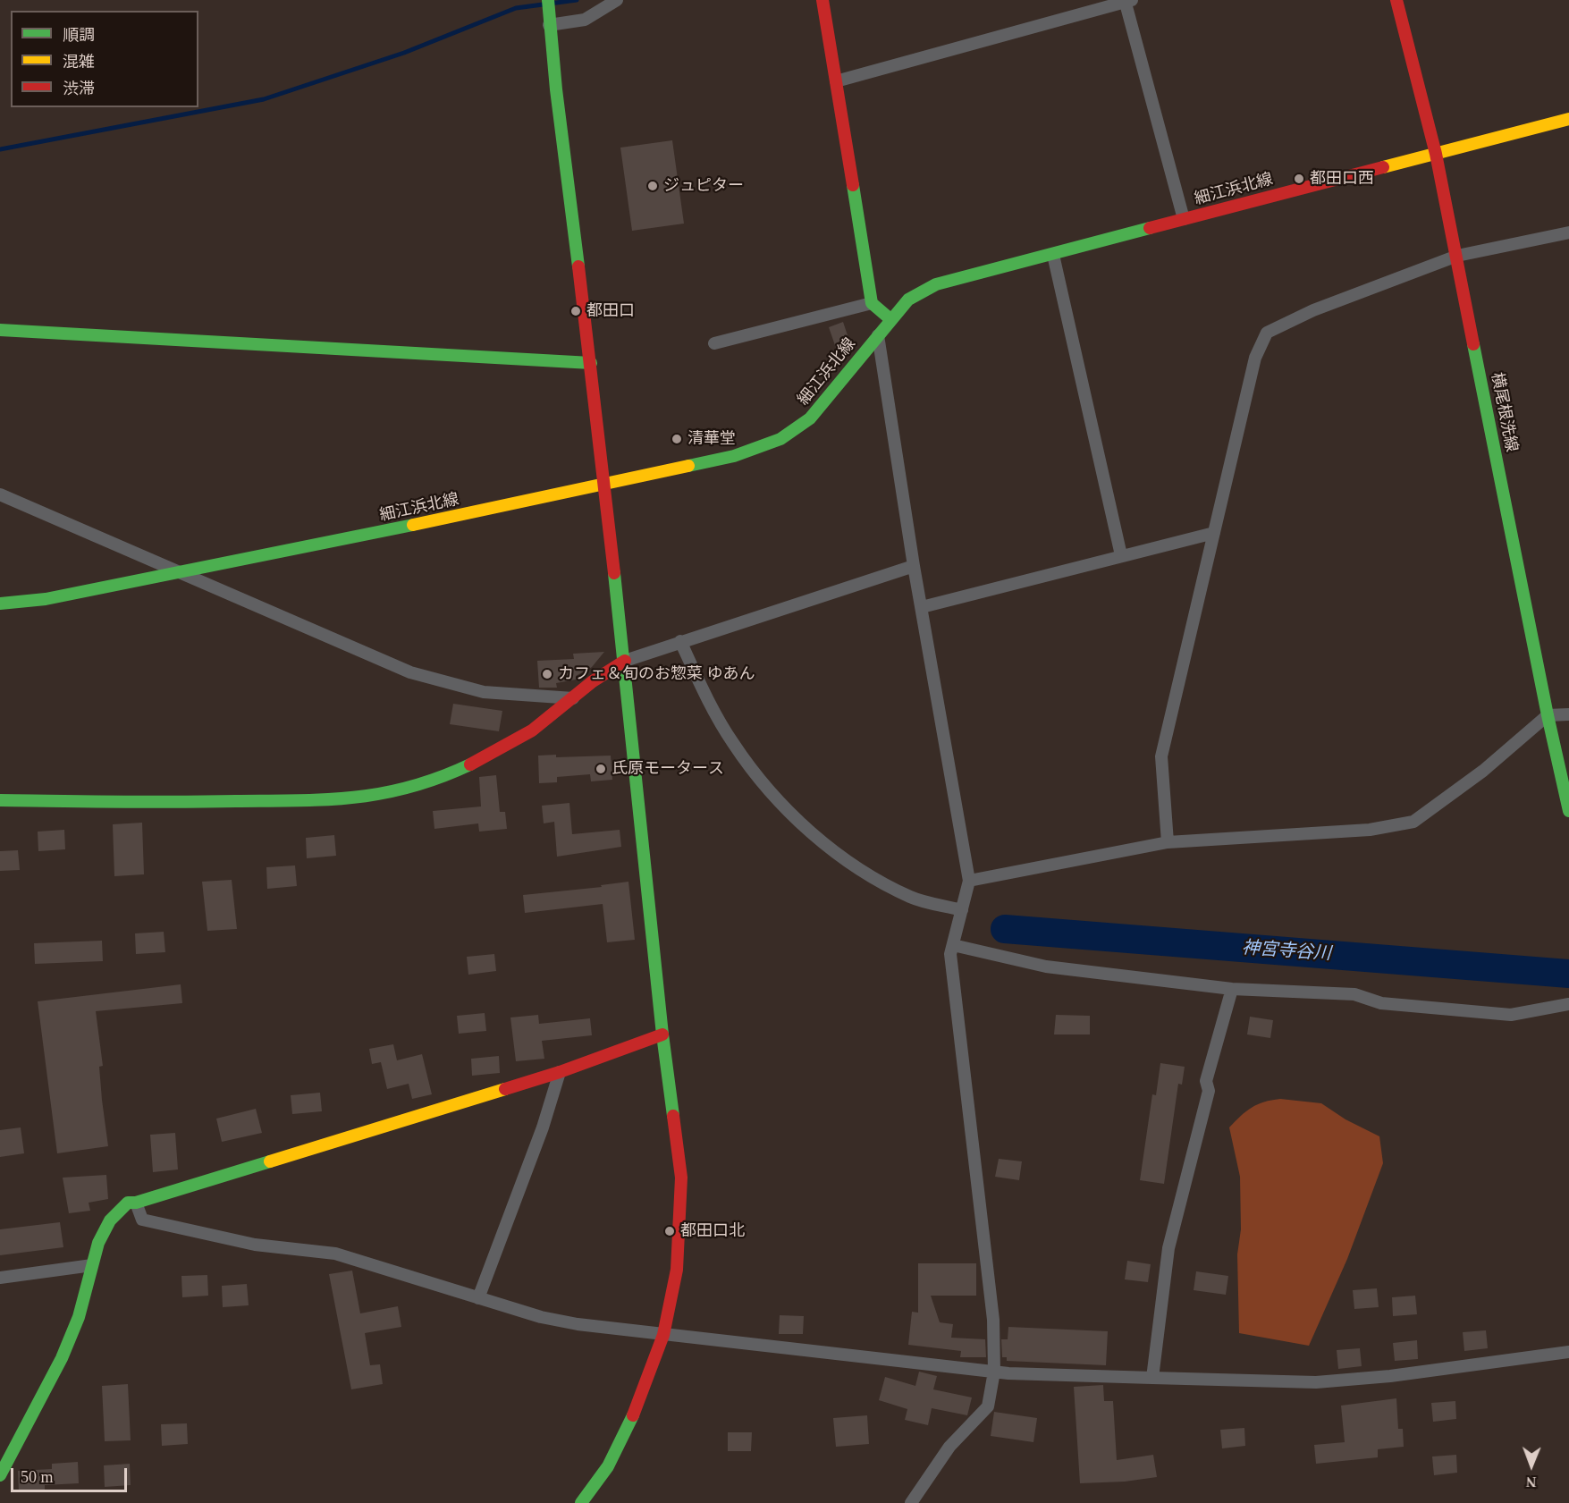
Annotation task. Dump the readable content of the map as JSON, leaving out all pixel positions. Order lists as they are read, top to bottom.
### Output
{
  "streets": {
    "street": ["細江浜北線", "横尾根洗線"]
  },
  "crossings": [
    ["細江浜北線", "横尾根洗線"]
  ],
  "water": ["神宮寺谷川"],
  "places": [
    "都田口西",
    "ジュピター",
    "都田口",
    "清華堂",
    "カフェ＆旬のお惣菜 ゆあん",
    "氏原モータース",
    "都田口北"
  ],
  "legend": ["順調", "混雑", "渋滞"],
  "scale_bar": "50 m",
  "north": "bottom"
}
